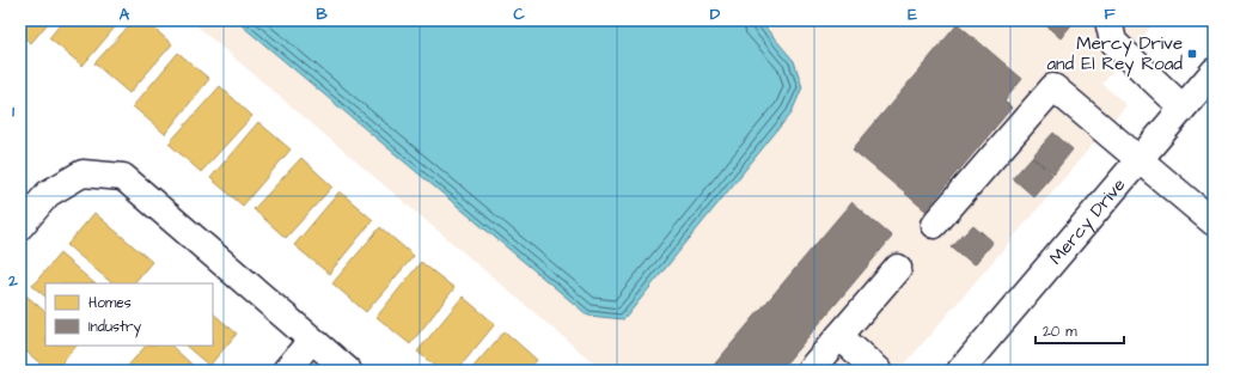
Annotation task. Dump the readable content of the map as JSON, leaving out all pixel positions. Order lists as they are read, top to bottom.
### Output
{
  "streets": {
    "street": ["Mercy Drive"]
  },
  "places": {
    "transit": ["Mercy Drive and El Rey Road"]
  },
  "legend": ["Homes", "Industry"],
  "scale_bar": "20 m",
  "grid": {
    "columns": [
      "A",
      "B",
      "C",
      "D",
      "E",
      "F"
    ],
    "rows": ["1", "2"]
  }
}
